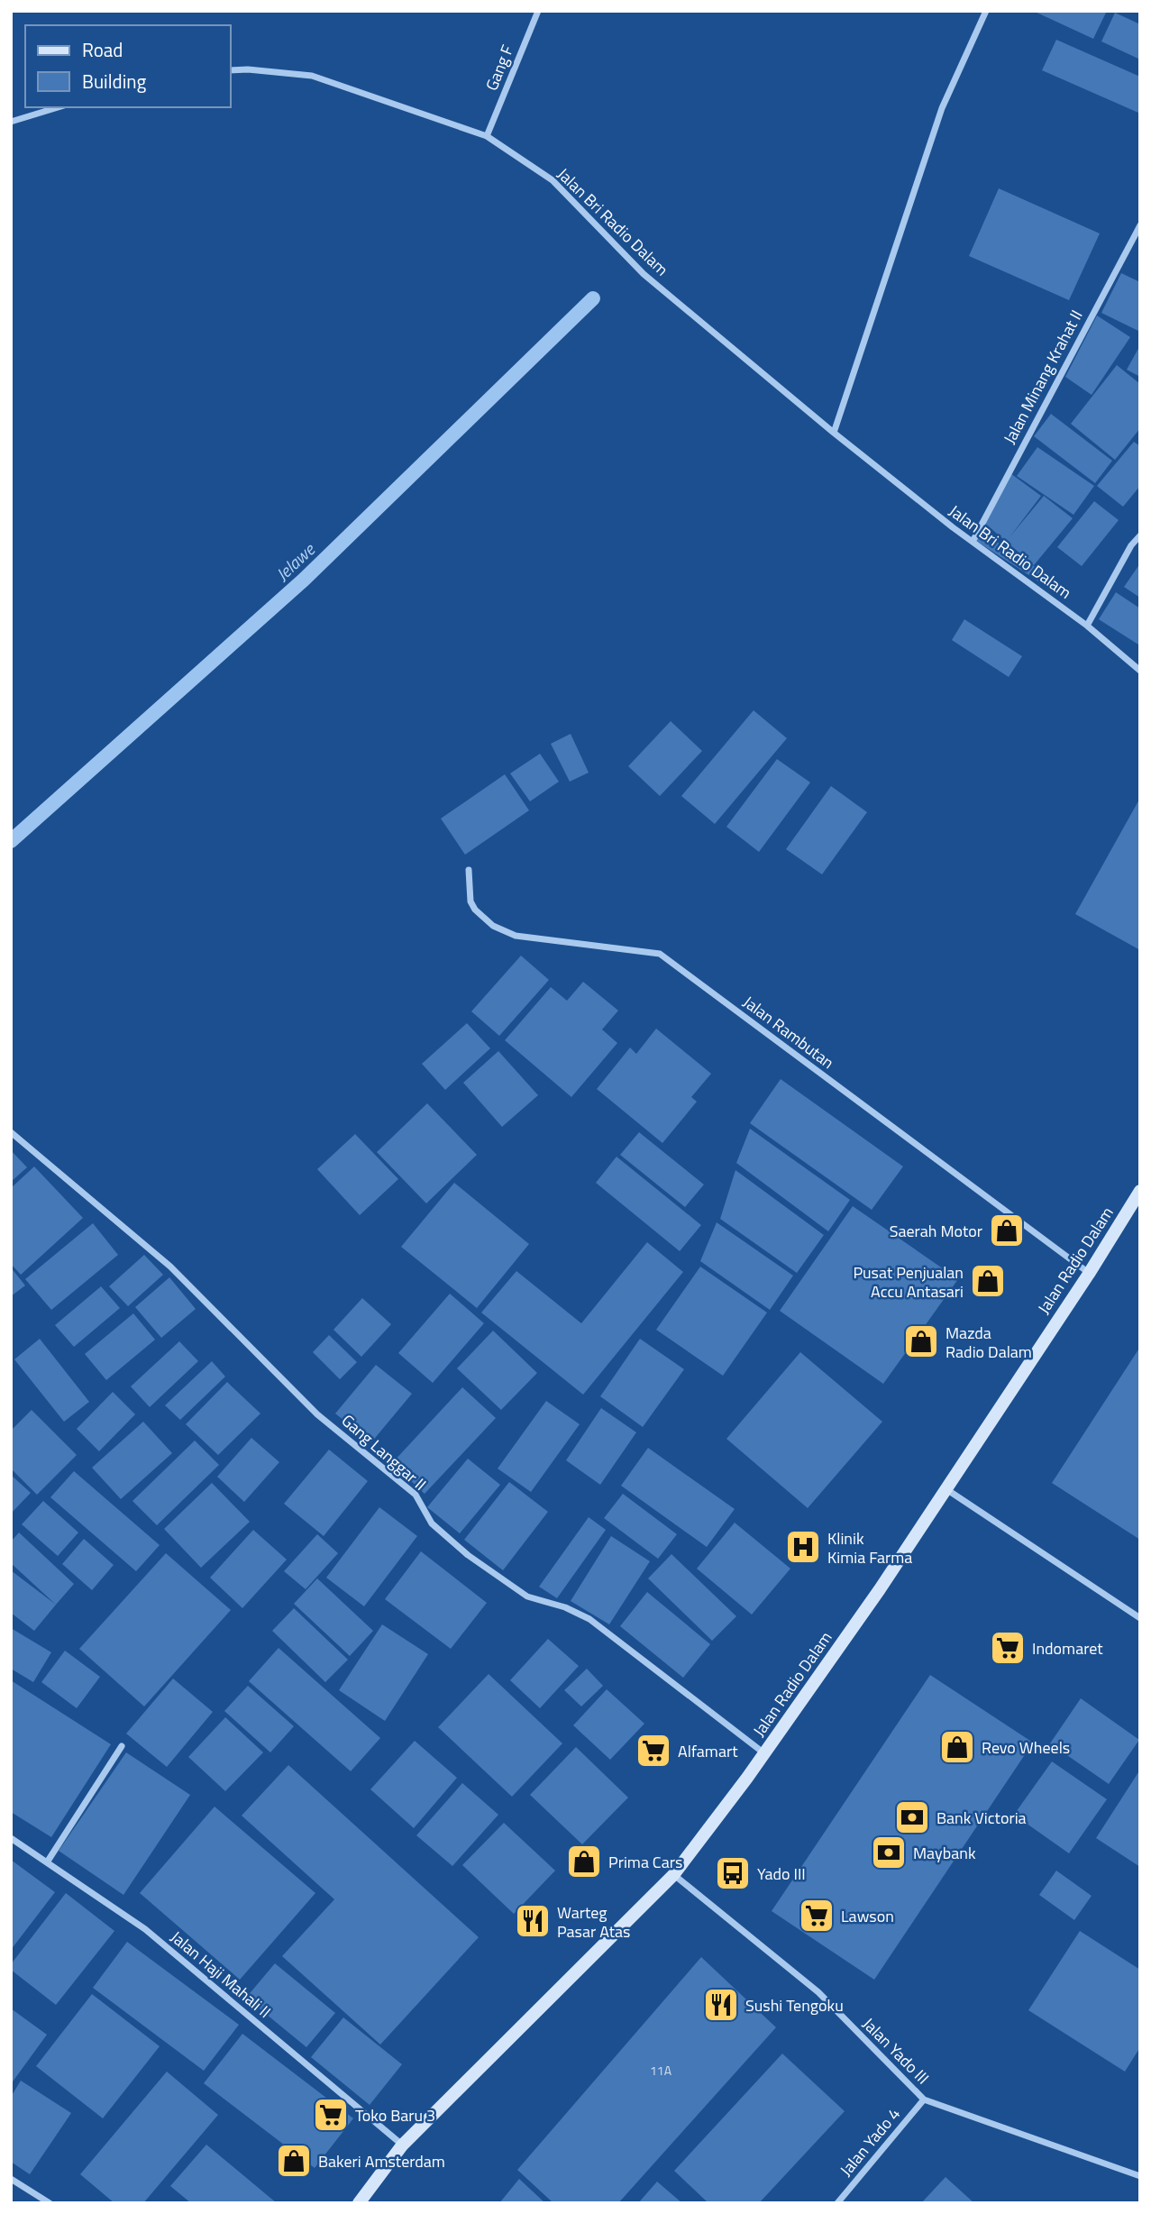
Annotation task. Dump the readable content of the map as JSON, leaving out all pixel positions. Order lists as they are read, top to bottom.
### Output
{
  "streets": {
    "main road": ["Jalan Radio Dalam"],
    "street": [
      "Gang F",
      "Jalan Bri Radio Dalam",
      "Jalan Minang Krahat II",
      "Jalan Rambutan",
      "Gang Langgar II",
      "Jalan Haji Mahali II",
      "Jalan Yado III",
      "Jalan Yado 4"
    ]
  },
  "crossings": [
    ["Gang F", "Jalan Bri Radio Dalam"],
    ["Jalan Bri Radio Dalam", "Jalan Minang Krahat II"],
    ["Jalan Rambutan", "Jalan Radio Dalam"],
    ["Jalan Radio Dalam", "Gang Langgar II"],
    ["Jalan Radio Dalam", "Jalan Haji Mahali II"],
    ["Jalan Radio Dalam", "Jalan Yado III"],
    ["Jalan Yado III", "Jalan Yado 4"]
  ],
  "water": ["Jelawe"],
  "places": {
    "shop": [
      "Saerah Motor",
      "Pusat Penjualan Accu Antasari",
      "Mazda Radio Dalam",
      "Revo Wheels",
      "Prima Cars",
      "Bakeri Amsterdam"
    ],
    "hospital": ["Klinik Kimia Farma"],
    "supermarket": [
      "Indomaret",
      "Alfamart",
      "Lawson",
      "Toko Baru 3"
    ],
    "bank": ["Bank Victoria", "Maybank"],
    "bus stop": ["Yado III"],
    "restaurant": ["Warteg Pasar Atas", "Sushi Tengoku"]
  },
  "house_numbers": ["11A"],
  "legend": ["Road", "Building"]
}
